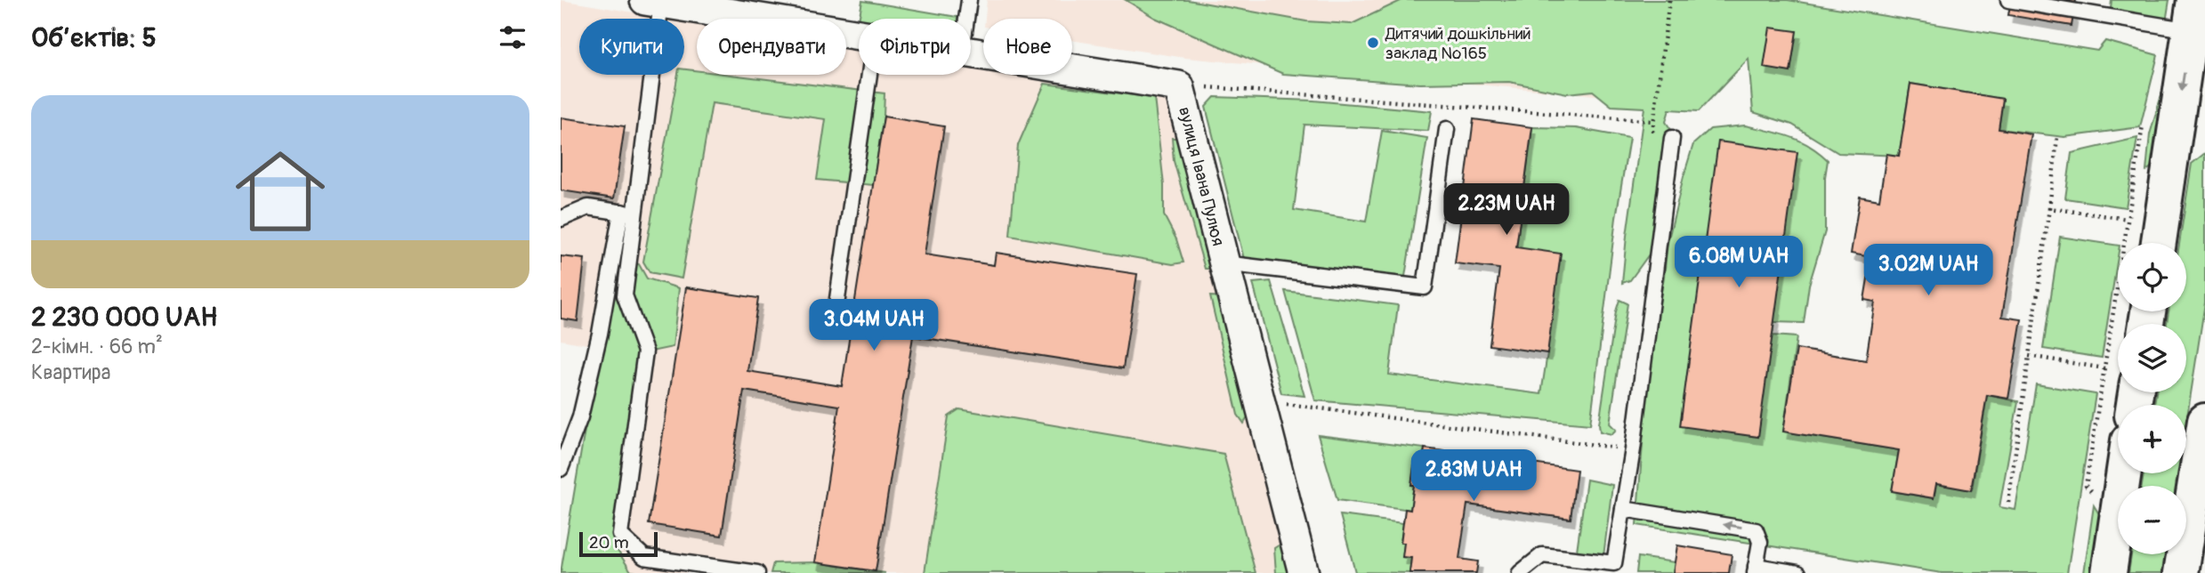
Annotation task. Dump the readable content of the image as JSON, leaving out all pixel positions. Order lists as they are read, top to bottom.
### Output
{
  "streets": {
    "street": ["вулиця Івана Пулюя"]
  },
  "places": ["Дитячий дошкільний заклад №165"],
  "scale_bar": "20 m",
  "page": {
    "heading": "Об’єктів: 5",
    "chip": [
      "Купити",
      "Орендувати",
      "Фільтри",
      "Нове"
    ],
    "list": [
      {
        "name": "2 230 000 UAH",
        "note": "2-кімн. · 66 m² · Квартира"
      }
    ],
    "price": [
      "2.23M UAH",
      "6.08M UAH",
      "3.02M UAH",
      "3.04M UAH",
      "2.83M UAH"
    ],
    "map_buttons": ["+", "−"],
    "scale": "20 m"
  }
}
